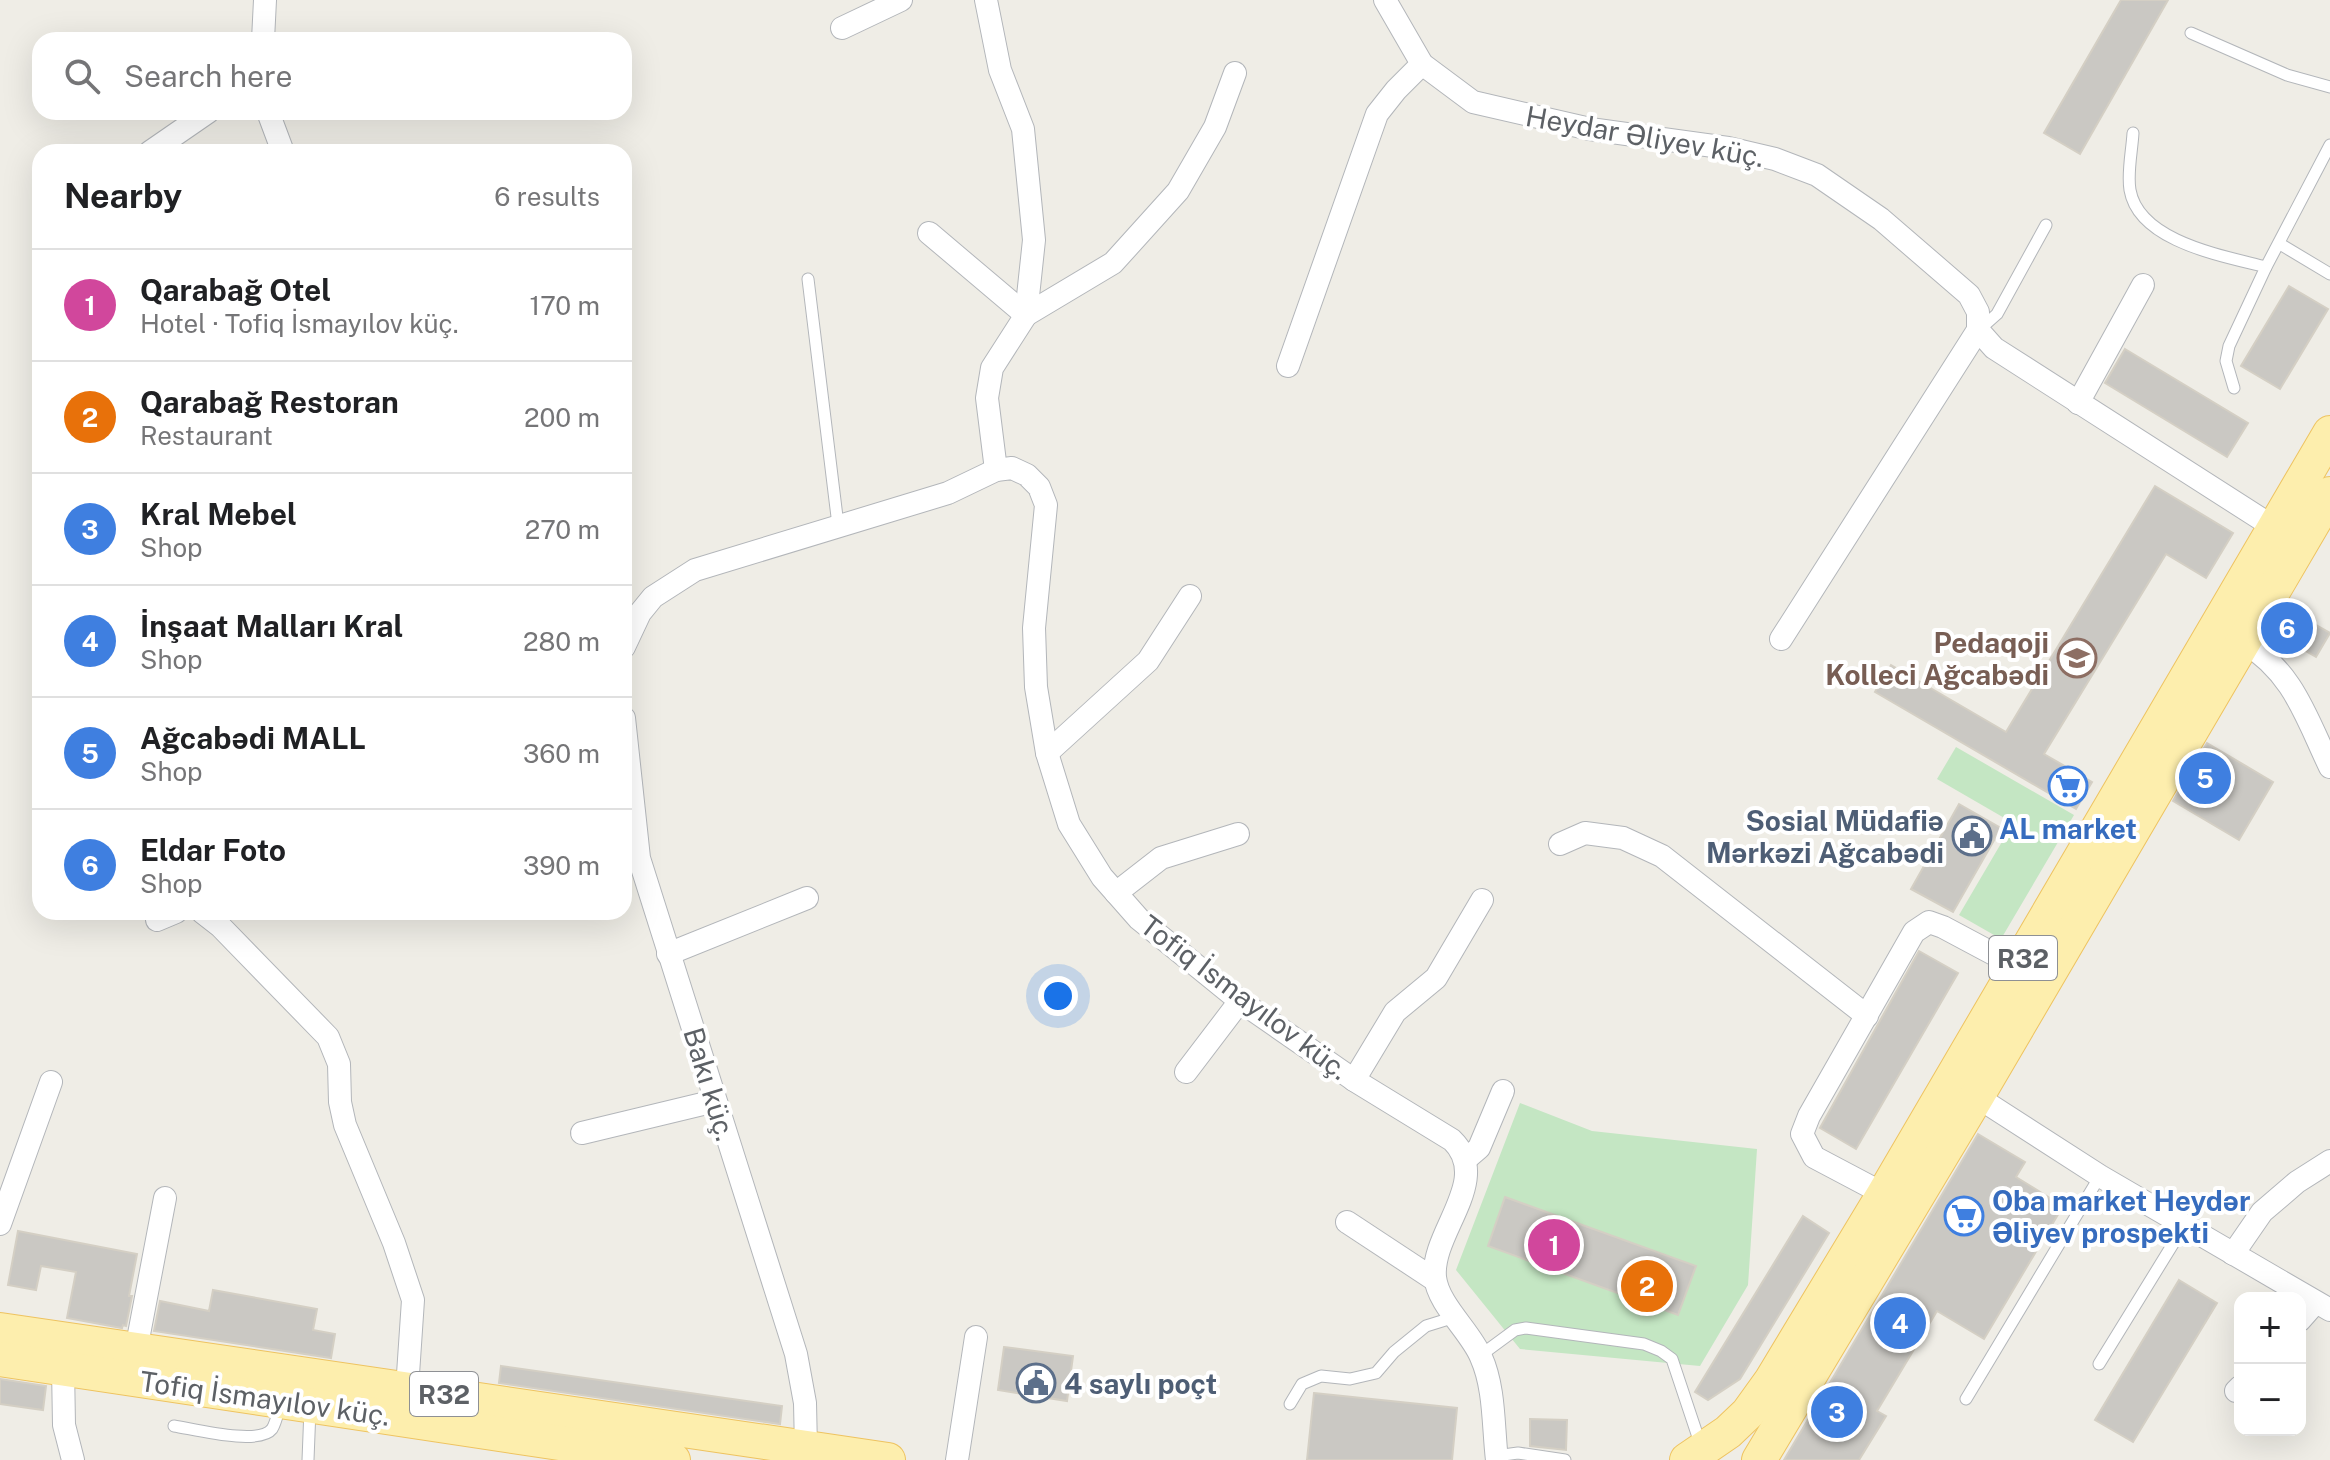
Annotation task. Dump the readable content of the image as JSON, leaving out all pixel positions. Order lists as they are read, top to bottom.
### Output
{
  "streets": {
    "main road": ["R32", "Tofiq İsmayılov küç."],
    "street": ["Heydar Əliyev küç.", "Bakı küç."]
  },
  "crossings": [
    ["R32", "Tofiq İsmayılov küç."],
    ["R32", "Bakı küç."]
  ],
  "places": {
    "school or university": ["Pedaqoji Kolleci Ağcabədi"],
    "supermarket": ["AL market", "Oba market Heydər Əliyev prospekti"],
    "public building": ["Sosial Müdafiə Mərkəzi Ağcabədi", "4 saylı poçt"]
  },
  "page": {
    "search": "Search here",
    "heading": ["Nearby", "6 results"],
    "list": [
      {
        "mark": "1",
        "name": "Qarabağ Otel",
        "note": "Hotel · Tofiq İsmayılov küç.",
        "value": "170 m"
      },
      {
        "mark": "2",
        "name": "Qarabağ Restoran",
        "note": "Restaurant",
        "value": "200 m"
      },
      {
        "mark": "3",
        "name": "Kral Mebel",
        "note": "Shop",
        "value": "270 m"
      },
      {
        "mark": "4",
        "name": "İnşaat Malları Kral",
        "note": "Shop",
        "value": "280 m"
      },
      {
        "mark": "5",
        "name": "Ağcabədi MALL",
        "note": "Shop",
        "value": "360 m"
      },
      {
        "mark": "6",
        "name": "Eldar Foto",
        "note": "Shop",
        "value": "390 m"
      }
    ],
    "pins": [
      "6",
      "5",
      "1",
      "2",
      "4",
      "3"
    ],
    "map_buttons": ["+", "−"]
  }
}
